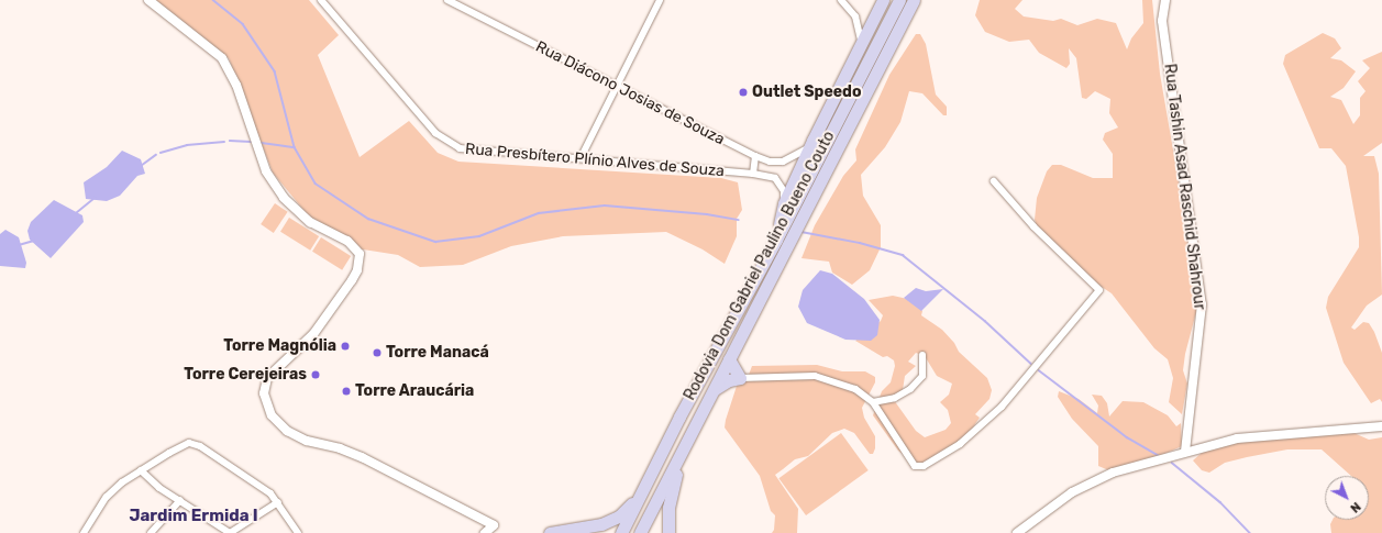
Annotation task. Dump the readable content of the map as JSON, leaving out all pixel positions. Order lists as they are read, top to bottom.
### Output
{
  "streets": {
    "highway": ["Rodovia Dom Gabriel Paulino Bueno Couto"],
    "street": ["Rua Diácono Josias de Souza", "Rua Presbítero Plínio Alves de Souza", "Rua Tashin Asad Raschid Shahrour"]
  },
  "districts": ["Jardim Ermida I"],
  "places": [
    "Outlet Speedo",
    "Torre Magnólia",
    "Torre Manacá",
    "Torre Cerejeiras",
    "Torre Araucária"
  ],
  "north": "bottom right"
}
